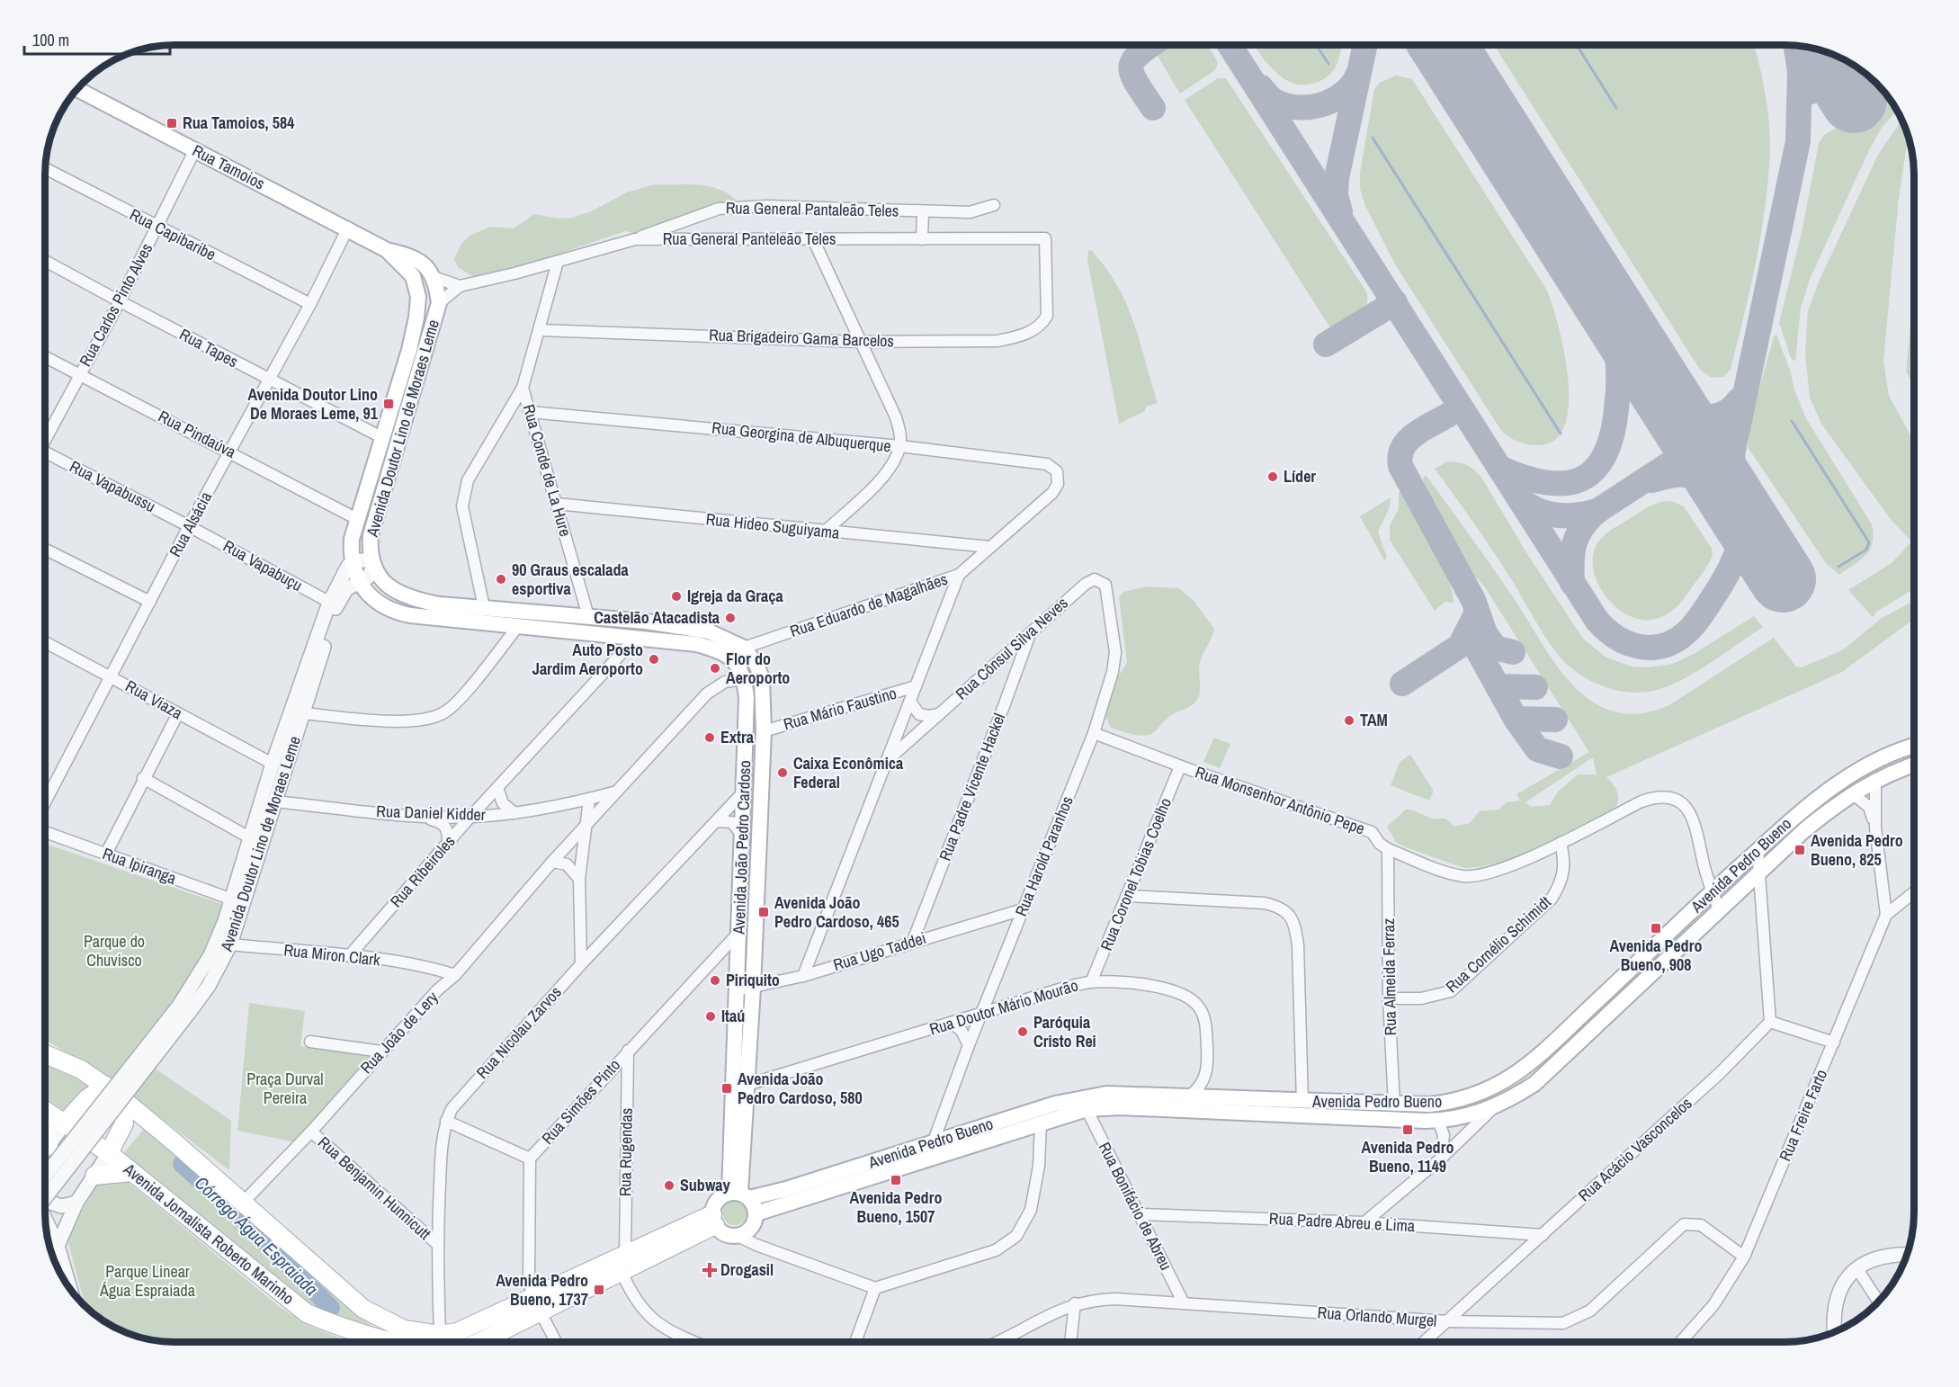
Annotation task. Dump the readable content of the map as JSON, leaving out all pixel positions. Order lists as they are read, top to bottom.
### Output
{
  "streets": {
    "main road": [
      "Rua Tamoios",
      "Avenida Doutor Lino de Moraes Leme",
      "Avenida João Pedro Cardoso",
      "Avenida Pedro Bueno",
      "Avenida Jornalista Roberto Marinho"
    ],
    "street": [
      "Rua General Pantaleão Teles",
      "Rua Capibaribe",
      "Rua General Panteleão Teles",
      "Rua Carlos Pinto Alves",
      "Rua Brigadeiro Gama Barcelos",
      "Rua Tapes",
      "Rua Pindaúva",
      "Rua Georgina de Albuquerque",
      "Rua Conde de La Hure",
      "Rua Vapabussu",
      "Rua Alsácia",
      "Rua Hideo Suguiyama",
      "Rua Vapabuçu",
      "Rua Eduardo de Magalhães",
      "Rua Cônsul Silva Neves",
      "Rua Viaza",
      "Rua Mário Faustino",
      "Rua Padre Vicente Hackel",
      "Rua Monsenhor Antônio Pepe",
      "Rua Daniel Kidder",
      "Rua Harold Paranhos",
      "Rua Ipiranga",
      "Rua Ribeiroles",
      "Rua Coronel Tobias Coelho",
      "Rua Cornélio Schimidt",
      "Rua Ugo Taddei",
      "Rua Miron Clark",
      "Rua Almeida Ferraz",
      "Rua Doutor Mário Mourão",
      "Rua João de Lery",
      "Rua Nicolau Zarvos",
      "Rua Simões Pinto",
      "Rua Freire Farto",
      "Rua Acácio Vasconcelos",
      "Rua Rugendas",
      "Rua Benjamin Hunnicutt",
      "Rua Bonifácio de Abreu",
      "Rua Padre Abreu e Lima",
      "Rua Orlando Murgel"
    ]
  },
  "crossings": [
    ["Rua Tamoios", "Rua Carlos Pinto Alves"],
    ["Rua Tamoios", "Avenida Doutor Lino de Moraes Leme"],
    ["Rua Tamoios", "Rua Alsácia"],
    ["Rua General Pantaleão Teles", "Rua General Panteleão Teles"],
    ["Rua Capibaribe", "Rua Carlos Pinto Alves"],
    ["Rua Capibaribe", "Rua Alsácia"],
    ["Rua General Panteleão Teles", "Rua Brigadeiro Gama Barcelos"],
    ["Rua General Panteleão Teles", "Avenida Doutor Lino de Moraes Leme"],
    ["Rua Carlos Pinto Alves", "Rua Tapes"],
    ["Rua Carlos Pinto Alves", "Rua Pindaúva"],
    ["Rua Tapes", "Avenida Doutor Lino de Moraes Leme"],
    ["Rua Tapes", "Rua Alsácia"],
    ["Avenida Doutor Lino de Moraes Leme", "Rua Pindaúva"],
    ["Avenida Doutor Lino de Moraes Leme", "Rua Vapabuçu"],
    ["Avenida Doutor Lino de Moraes Leme", "Rua Viaza"],
    ["Avenida Doutor Lino de Moraes Leme", "Rua Daniel Kidder"],
    ["Avenida Doutor Lino de Moraes Leme", "Avenida João Pedro Cardoso"],
    ["Avenida Doutor Lino de Moraes Leme", "Rua Ipiranga"],
    ["Avenida Doutor Lino de Moraes Leme", "Rua Miron Clark"],
    ["Rua Pindaúva", "Rua Alsácia"],
    ["Rua Georgina de Albuquerque", "Rua Conde de La Hure"],
    ["Rua Georgina de Albuquerque", "Rua Eduardo de Magalhães"],
    ["Rua Conde de La Hure", "Rua Hideo Suguiyama"],
    ["Rua Vapabussu", "Rua Alsácia"],
    ["Rua Vapabussu", "Rua Vapabuçu"],
    ["Rua Alsácia", "Rua Vapabuçu"],
    ["Rua Alsácia", "Rua Viaza"],
    ["Rua Hideo Suguiyama", "Rua Eduardo de Magalhães"],
    ["Rua Eduardo de Magalhães", "Avenida João Pedro Cardoso"],
    ["Rua Cônsul Silva Neves", "Rua Padre Vicente Hackel"],
    ["Rua Cônsul Silva Neves", "Rua Harold Paranhos"],
    ["Rua Mário Faustino", "Avenida João Pedro Cardoso"],
    ["Rua Padre Vicente Hackel", "Rua Ugo Taddei"],
    ["Rua Monsenhor Antônio Pepe", "Rua Harold Paranhos"],
    ["Rua Monsenhor Antônio Pepe", "Avenida Pedro Bueno"],
    ["Rua Monsenhor Antônio Pepe", "Rua Coronel Tobias Coelho"],
    ["Rua Monsenhor Antônio Pepe", "Rua Cornélio Schimidt"],
    ["Rua Monsenhor Antônio Pepe", "Rua Almeida Ferraz"],
    ["Rua Daniel Kidder", "Rua Ribeiroles"],
    ["Rua Daniel Kidder", "Rua João de Lery"],
    ["Avenida João Pedro Cardoso", "Avenida Pedro Bueno"],
    ["Avenida João Pedro Cardoso", "Rua Ribeiroles"],
    ["Avenida João Pedro Cardoso", "Rua Ugo Taddei"],
    ["Avenida João Pedro Cardoso", "Rua Doutor Mário Mourão"],
    ["Avenida João Pedro Cardoso", "Rua João de Lery"],
    ["Avenida João Pedro Cardoso", "Rua Nicolau Zarvos"],
    ["Avenida João Pedro Cardoso", "Rua Simões Pinto"],
    ["Rua Harold Paranhos", "Avenida Pedro Bueno"],
    ["Rua Harold Paranhos", "Rua Ugo Taddei"],
    ["Rua Harold Paranhos", "Rua Doutor Mário Mourão"],
    ["Avenida Pedro Bueno", "Rua Almeida Ferraz"],
    ["Avenida Pedro Bueno", "Rua Doutor Mário Mourão"],
    ["Avenida Pedro Bueno", "Rua Bonifácio de Abreu"],
    ["Rua Ribeiroles", "Rua Miron Clark"],
    ["Rua Coronel Tobias Coelho", "Rua Doutor Mário Mourão"],
    ["Rua Cornélio Schimidt", "Rua Almeida Ferraz"],
    ["Rua Miron Clark", "Rua João de Lery"],
    ["Rua João de Lery", "Rua Benjamin Hunnicutt"],
    ["Rua Nicolau Zarvos", "Rua Benjamin Hunnicutt"],
    ["Rua Simões Pinto", "Rua Rugendas"],
    ["Rua Simões Pinto", "Avenida Jornalista Roberto Marinho"],
    ["Rua Freire Farto", "Rua Orlando Murgel"],
    ["Rua Acácio Vasconcelos", "Rua Padre Abreu e Lima"],
    ["Rua Acácio Vasconcelos", "Rua Orlando Murgel"],
    ["Rua Bonifácio de Abreu", "Rua Padre Abreu e Lima"],
    ["Rua Bonifácio de Abreu", "Rua Orlando Murgel"]
  ],
  "water": ["Córrego Água Espraiada"],
  "parks": ["Parque do Chuvisco", "Praça Durval Pereira", "Parque Linear Água Espraiada"],
  "places": {
    "transit": [
      "Rua Tamoios, 584",
      "Avenida Doutor Lino De Moraes Leme, 91",
      "Avenida Pedro Bueno, 825",
      "Avenida João Pedro Cardoso, 465",
      "Avenida Pedro Bueno, 908",
      "Avenida João Pedro Cardoso, 580",
      "Avenida Pedro Bueno, 1149",
      "Avenida Pedro Bueno, 1507",
      "Avenida Pedro Bueno, 1737"
    ],
    "other": [
      "Líder",
      "90 Graus escalada esportiva",
      "Igreja da Graça",
      "Castelão Atacadista",
      "Auto Posto Jardim Aeroporto",
      "Flor do Aeroporto",
      "TAM",
      "Extra",
      "Caixa Econômica Federal",
      "Piriquito",
      "Itaú",
      "Paróquia Cristo Rei",
      "Subway"
    ],
    "health": ["Drogasil"]
  },
  "scale_bar": "100 m"
}
